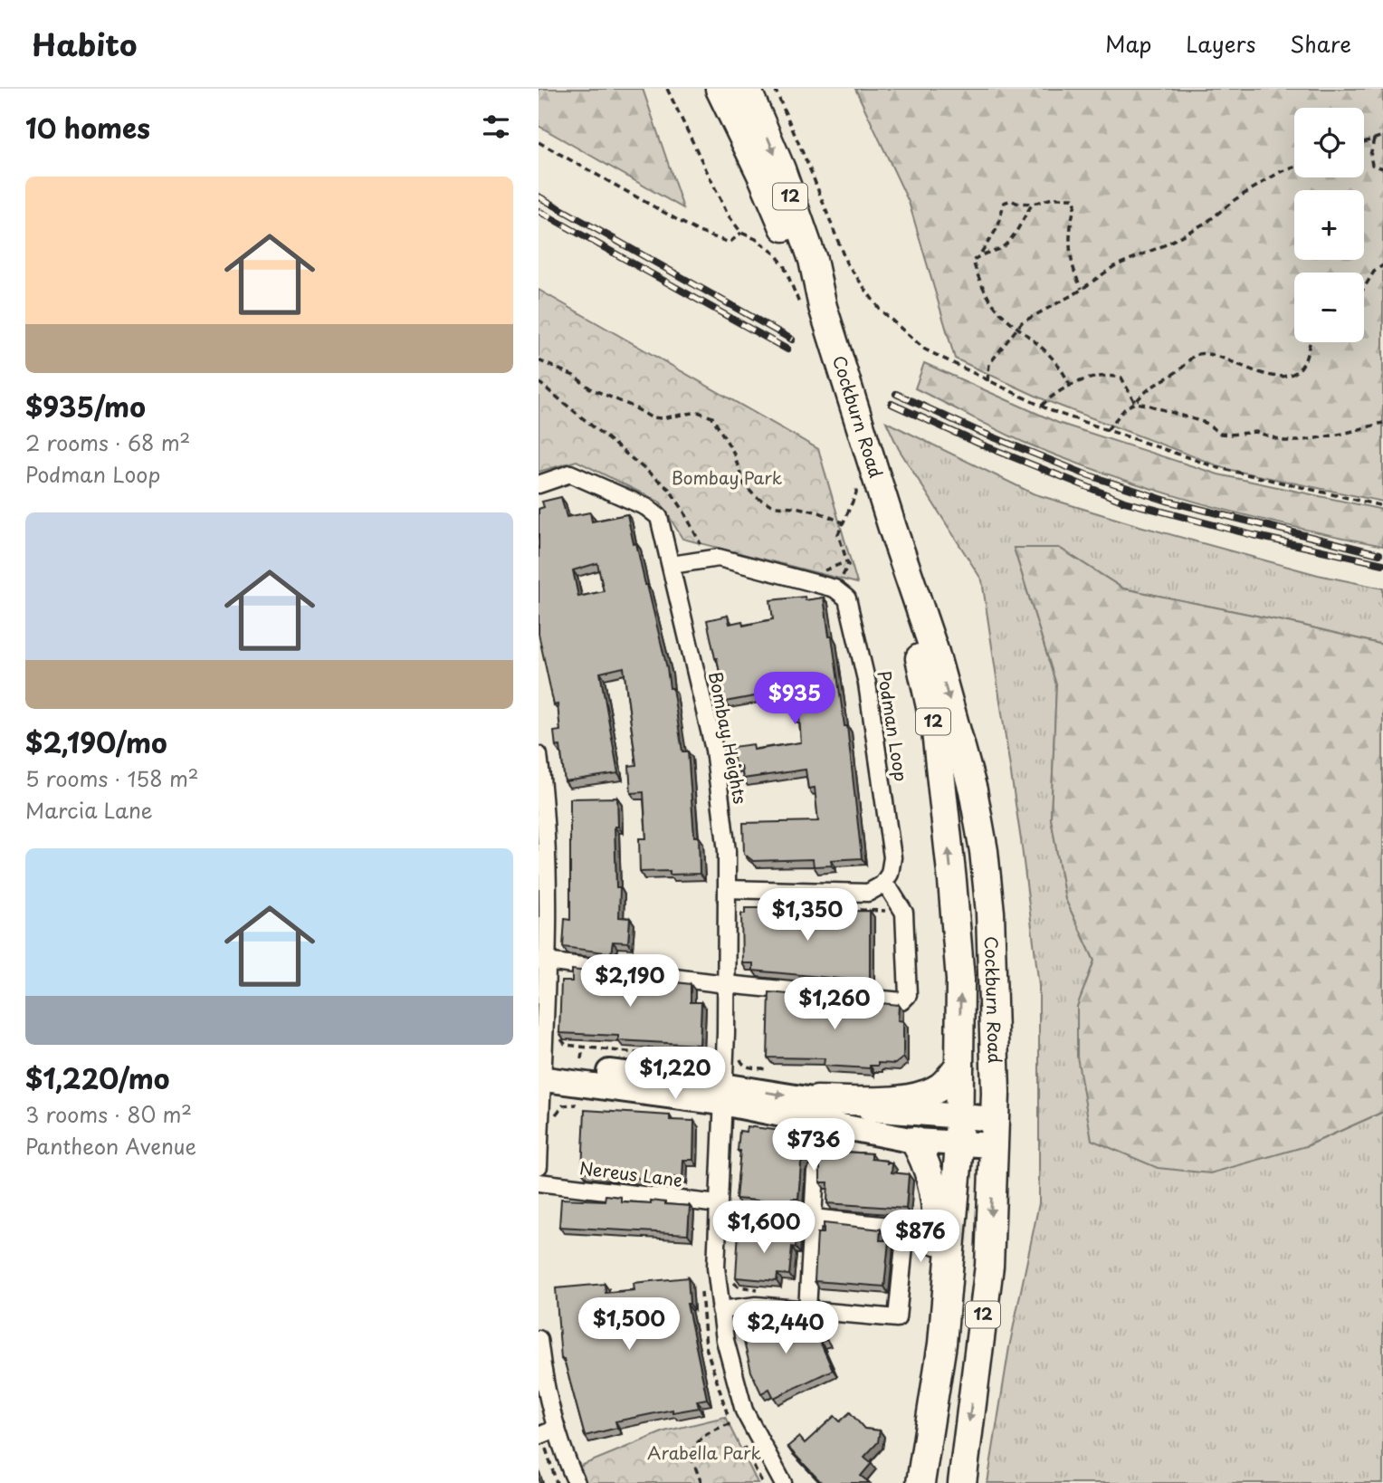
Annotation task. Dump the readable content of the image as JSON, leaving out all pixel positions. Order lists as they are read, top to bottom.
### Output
{
  "streets": {
    "main road": ["12", "Cockburn Road"],
    "street": ["Podman Loop", "Bombay Heights", "Nereus Lane"]
  },
  "crossings": [
    ["Podman Loop", "Bombay Heights"],
    ["Bombay Heights", "Nereus Lane"]
  ],
  "parks": ["Bombay Park", "Arabella Park"],
  "page": {
    "header": "Habito",
    "nav": ["Map", "Layers", "Share"],
    "heading": "10 homes",
    "map_buttons": ["+", "−"],
    "list": [
      {
        "name": "$935/mo",
        "note": "2 rooms · 68 m² · Podman Loop"
      },
      {
        "name": "$2,190/mo",
        "note": "5 rooms · 158 m² · Marcia Lane"
      },
      {
        "name": "$1,220/mo",
        "note": "3 rooms · 80 m² · Pantheon Avenue"
      }
    ],
    "price": [
      "$935",
      "$1,350",
      "$2,190",
      "$1,260",
      "$1,220",
      "$736",
      "$1,600",
      "$876",
      "$1,500",
      "$2,440"
    ]
  }
}
